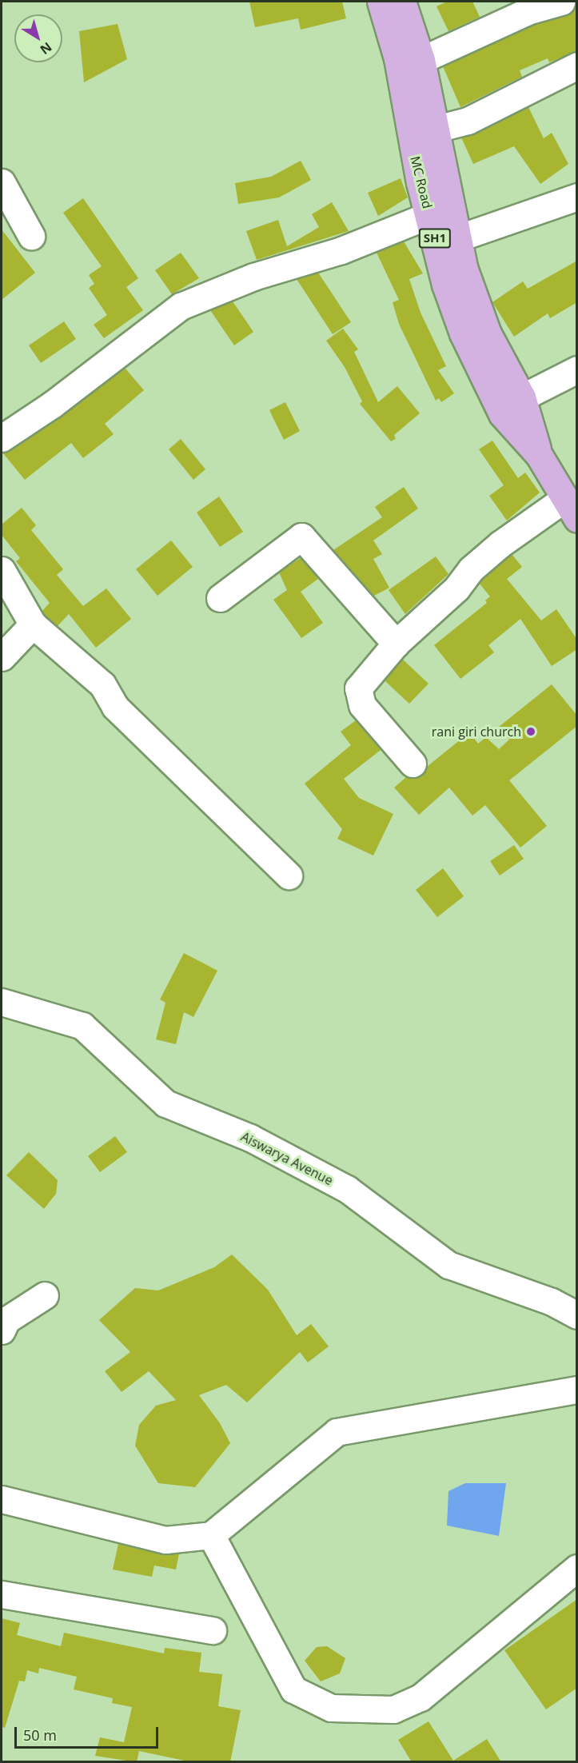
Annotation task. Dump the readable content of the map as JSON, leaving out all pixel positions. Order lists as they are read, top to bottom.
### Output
{
  "streets": {
    "main road": ["MC Road", "SH1"],
    "street": ["Aiswarya Avenue"]
  },
  "places": ["rani giri church"],
  "scale_bar": "50 m",
  "north": "bottom right"
}
